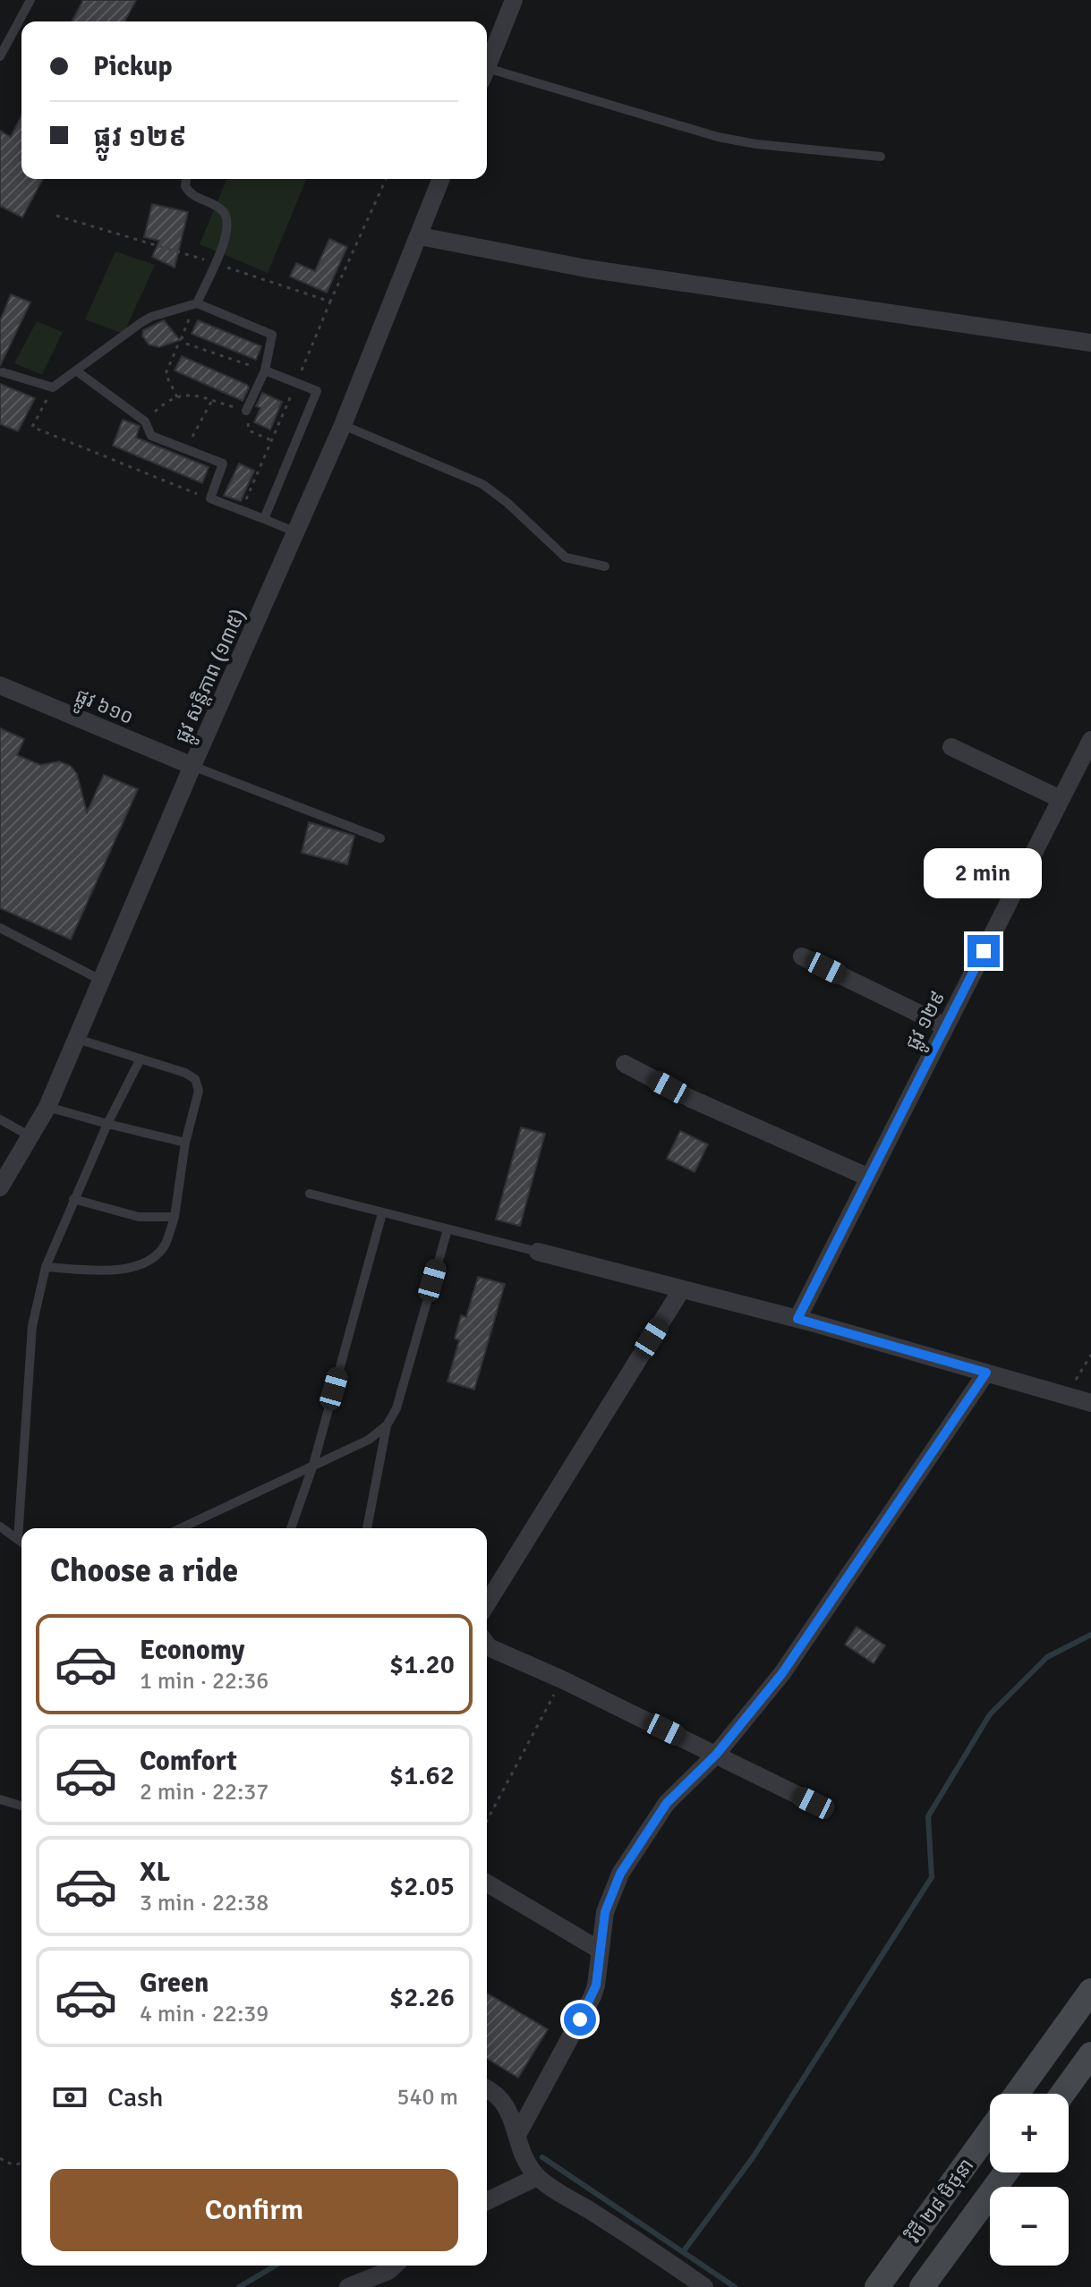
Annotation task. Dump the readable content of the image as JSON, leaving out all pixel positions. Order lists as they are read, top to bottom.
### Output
{
  "streets": {
    "main road": ["វិថី ២៨ មិថុនា"],
    "street": ["ផ្លូវ សន្តិភាព (១៣៥)", "ផ្លូវ ៦១០", "ផ្លូវ ១២៩"]
  },
  "crossings": [
    ["ផ្លូវ សន្តិភាព (១៣៥)", "ផ្លូវ ៦១០"]
  ],
  "page": {
    "banner": ["Pickup", "ផ្លូវ ១២៩"],
    "bubble": "2 min",
    "heading": "Choose a ride",
    "list": [
      {
        "name": "Economy",
        "note": "1 min · 22:36",
        "value": "$1.20"
      },
      {
        "name": "Comfort",
        "note": "2 min · 22:37",
        "value": "$1.62"
      },
      {
        "name": "XL",
        "note": "3 min · 22:38",
        "value": "$2.05"
      },
      {
        "name": "Green",
        "note": "4 min · 22:39",
        "value": "$2.26"
      }
    ],
    "pay": ["Cash", "540 m"],
    "map_buttons": ["+", "−"],
    "buttons": "Confirm"
  }
}
